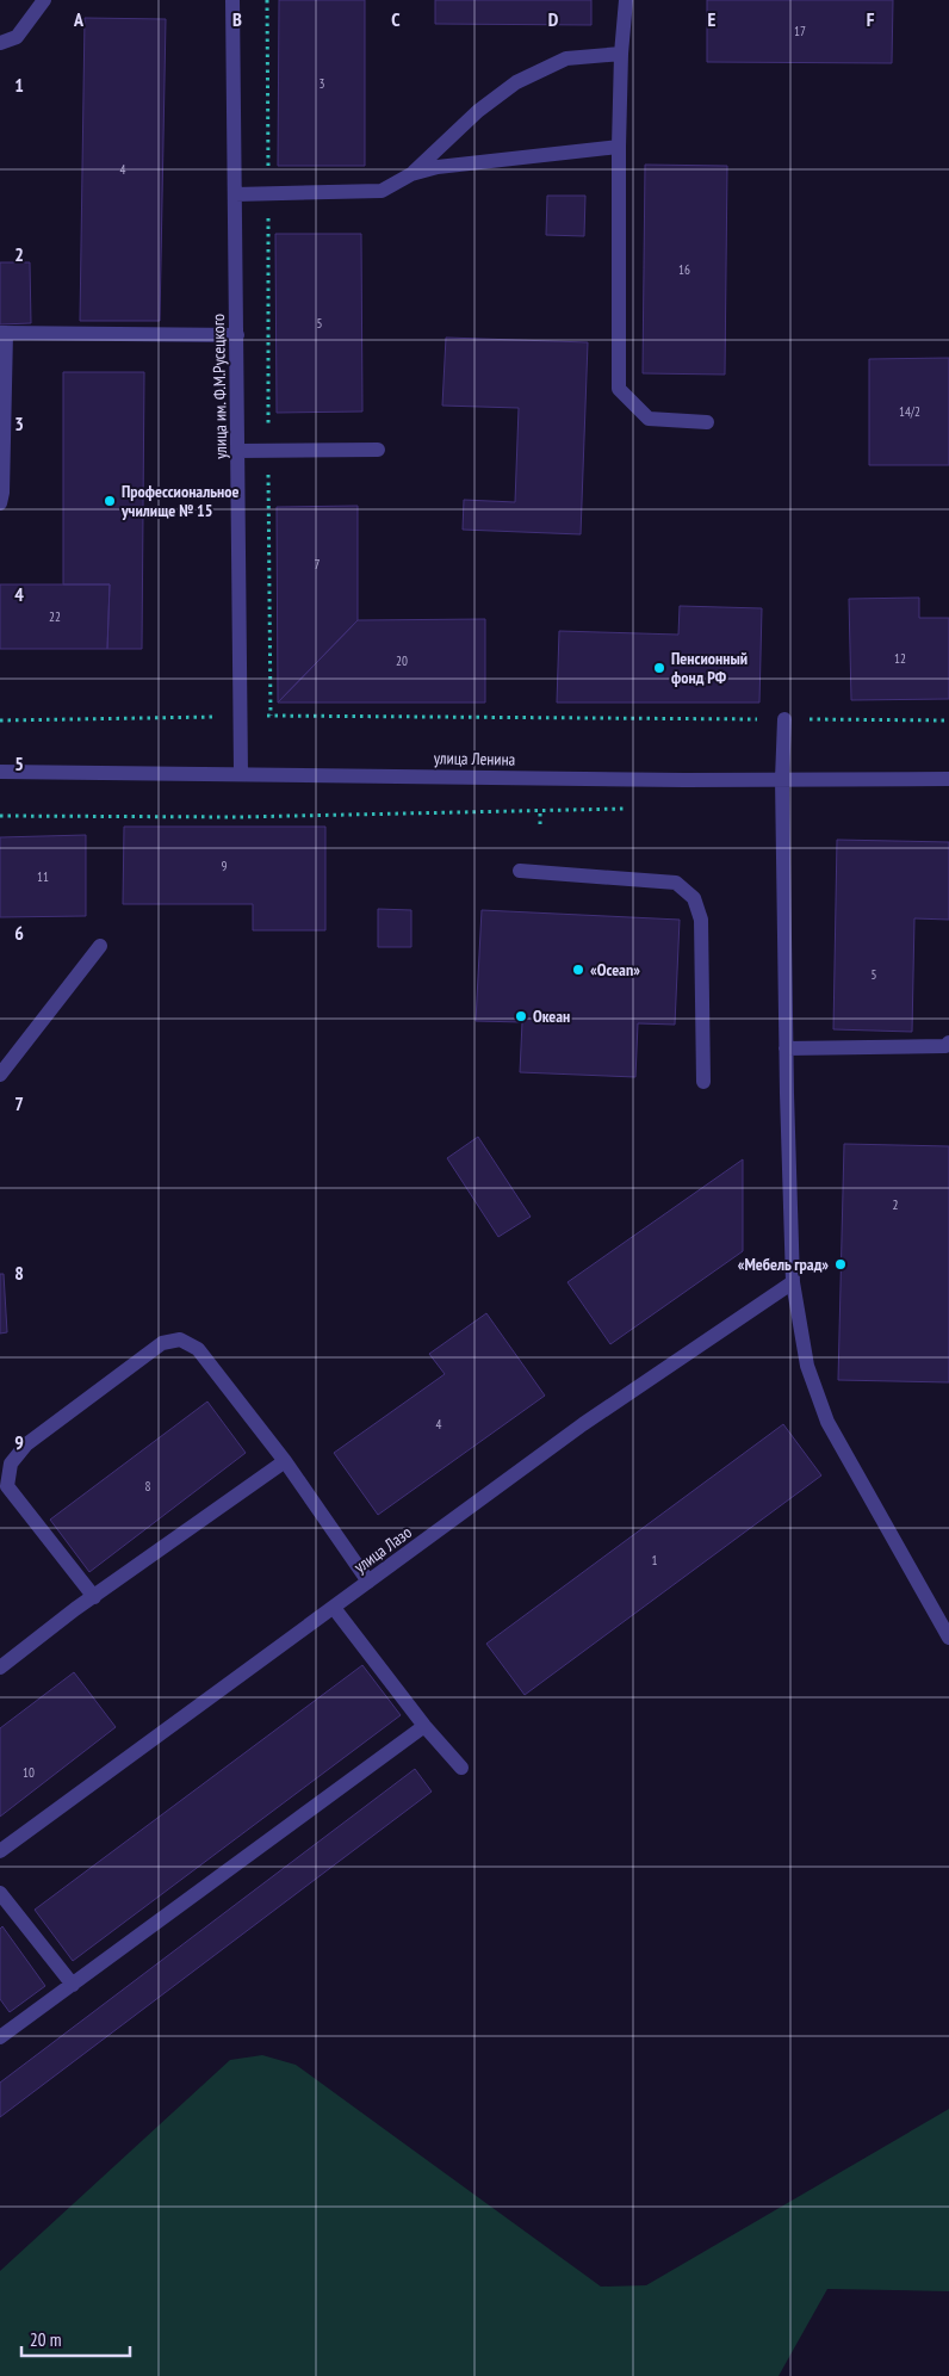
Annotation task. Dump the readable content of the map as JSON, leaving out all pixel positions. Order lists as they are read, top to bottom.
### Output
{
  "streets": {
    "street": ["улица им. Ф.М.Русецкого", "улица Ленина", "улица Лазо"]
  },
  "crossings": [
    ["улица им. Ф.М.Русецкого", "улица Ленина"]
  ],
  "places": [
    "Профессиональное училище № 15",
    "Пенсионный фонд РФ",
    "«Оcean»",
    "Океан",
    "«Мебель град»"
  ],
  "house_numbers": [
    "17",
    "3",
    "4",
    "16",
    "5",
    "14/2",
    "7",
    "22",
    "12",
    "20",
    "9",
    "11",
    "5",
    "2",
    "4",
    "8",
    "1",
    "10"
  ],
  "scale_bar": "20 m",
  "grid": {
    "columns": [
      "A",
      "B",
      "C",
      "D",
      "E",
      "F"
    ],
    "rows": [
      "1",
      "2",
      "3",
      "4",
      "5",
      "6",
      "7",
      "8",
      "9"
    ]
  }
}
